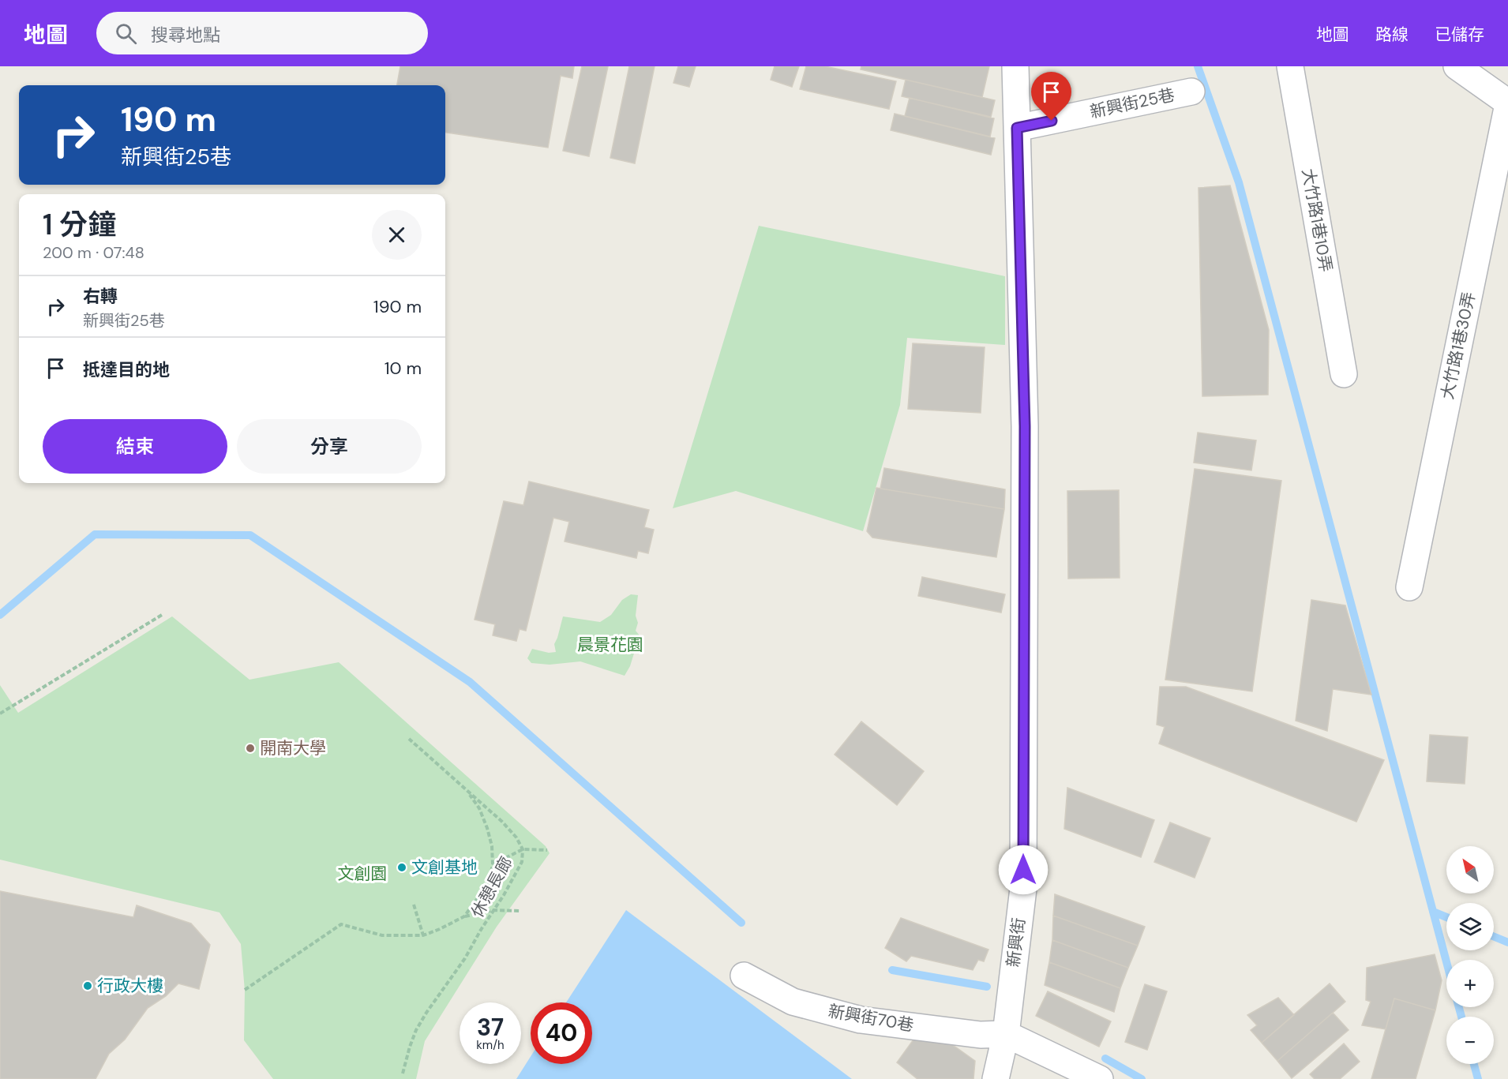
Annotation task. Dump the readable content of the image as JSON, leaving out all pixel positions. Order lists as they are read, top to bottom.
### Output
{
  "streets": {
    "street": [
      "新興街25巷",
      "大竹路1巷10弄",
      "大竹路1巷30弄",
      "新興街",
      "新興街70巷"
    ],
    "path": ["休憩長廊"]
  },
  "crossings": [
    ["新興街25巷", "新興街"],
    ["新興街", "新興街70巷"]
  ],
  "parks": ["晨景花園", "文創園"],
  "places": ["開南大學", "文創基地", "行政大樓"],
  "north": "top left",
  "page": {
    "header": "地圖",
    "search": "搜尋地點",
    "nav": ["地圖", "路線", "已儲存"],
    "turn": ["190 m", "新興街25巷"],
    "heading": ["1 分鐘", "200 m · 07:48"],
    "list": [
      {
        "name": "右轉",
        "note": "新興街25巷",
        "value": "190 m"
      },
      {
        "name": "抵達目的地",
        "value": "10 m"
      }
    ],
    "buttons": ["結束", "分享"],
    "map_buttons": ["+", "−"],
    "speed": "37 km/h",
    "limit": "40"
  }
}
